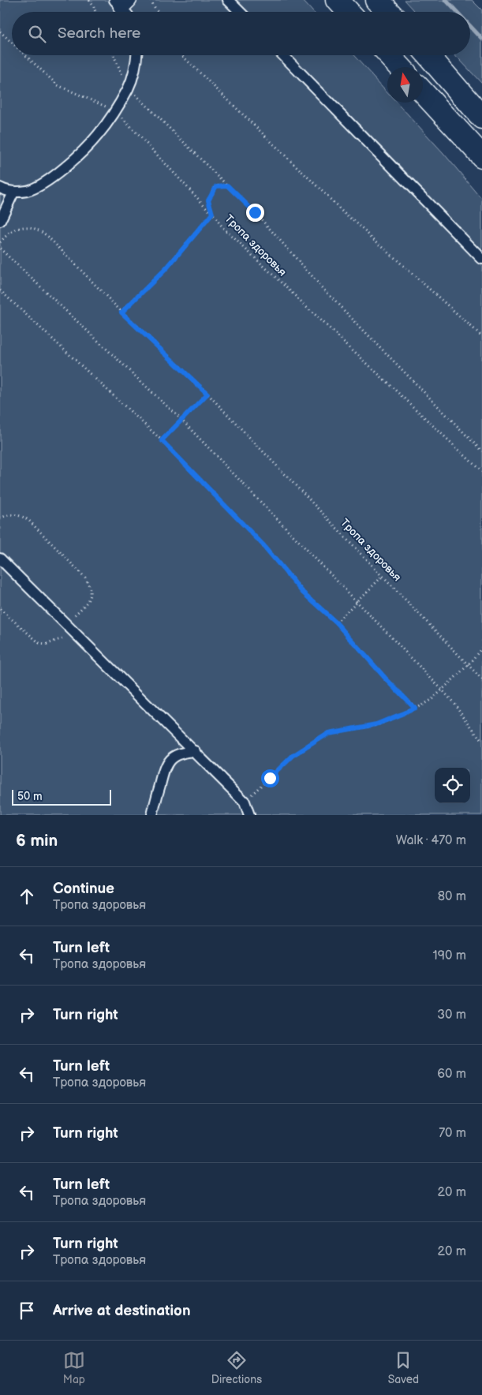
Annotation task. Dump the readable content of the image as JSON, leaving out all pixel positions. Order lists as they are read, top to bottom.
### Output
{
  "streets": {
    "path": ["Тропа здоровья"]
  },
  "scale_bar": "50 m",
  "north": "top",
  "page": {
    "search": "Search here",
    "scale": "50 m",
    "heading": ["6 min", "Walk · 470 m"],
    "list": [
      ["Continue", "Тропа здоровья", "80 m"],
      ["Turn left", "Тропа здоровья", "190 m"],
      ["Turn right", "30 m"],
      ["Turn left", "Тропа здоровья", "60 m"],
      ["Turn right", "70 m"],
      ["Turn left", "Тропа здоровья", "20 m"],
      ["Turn right", "Тропа здоровья", "20 m"],
      "Arrive at destination"
    ],
    "nav": ["Map", "Directions", "Saved"]
  }
}
